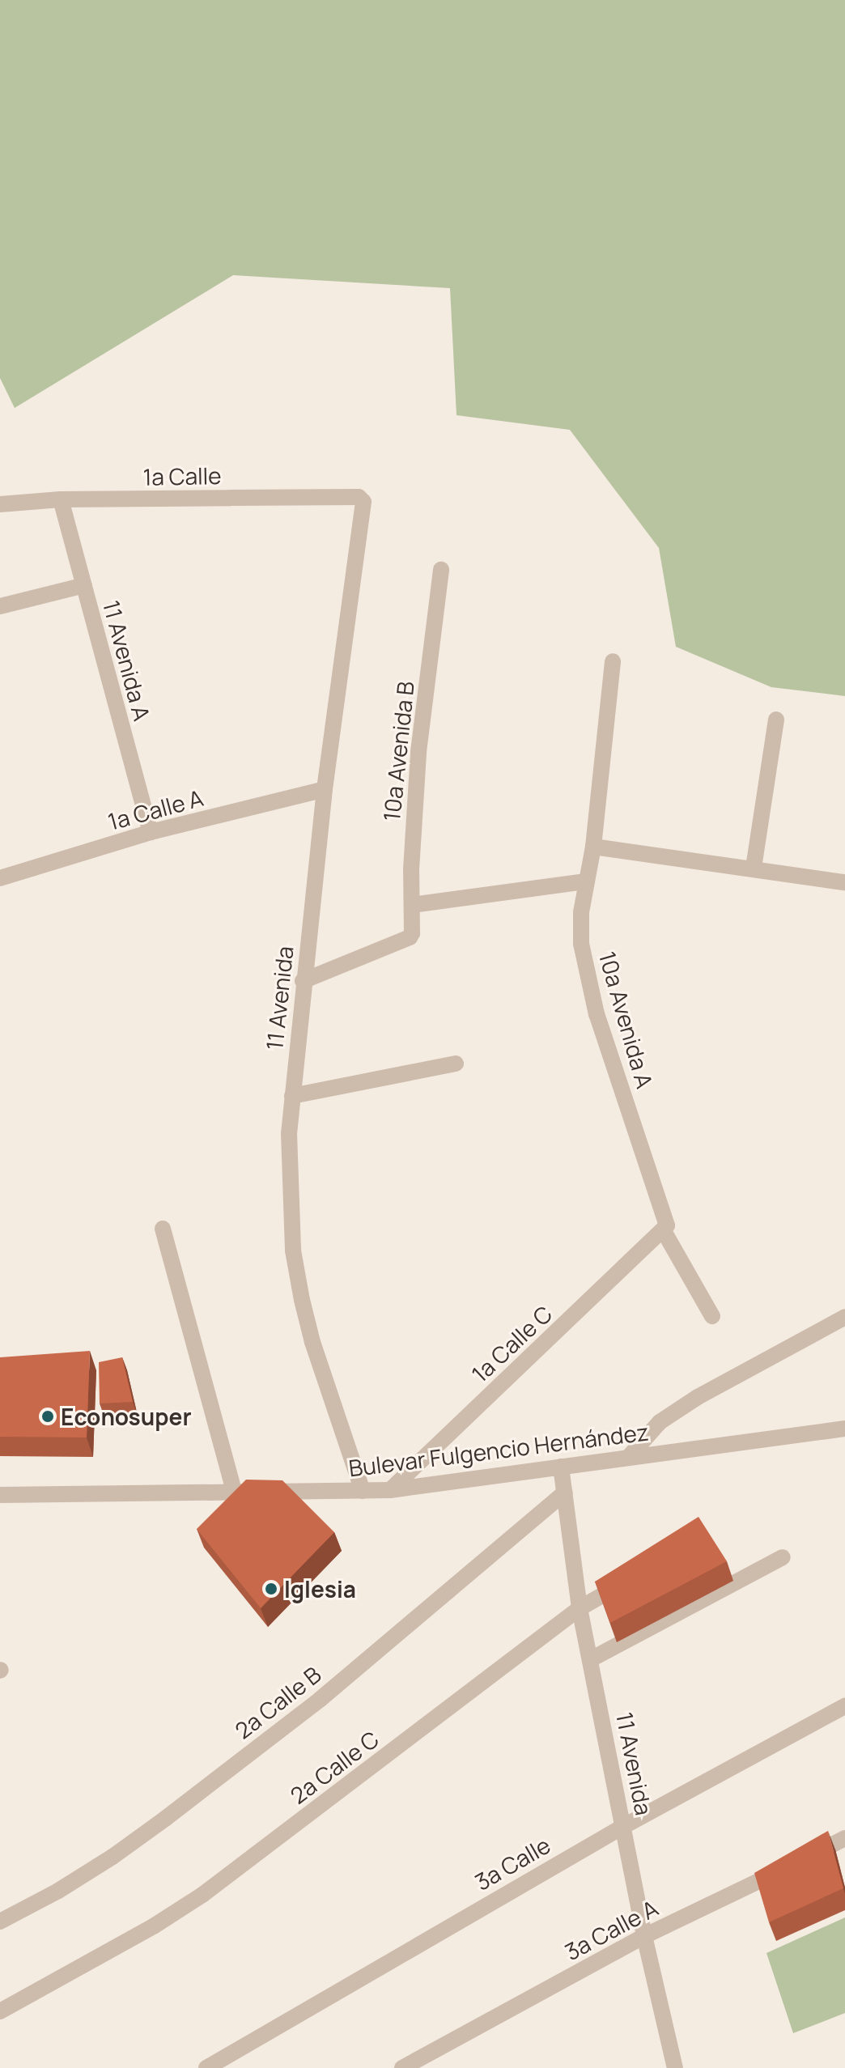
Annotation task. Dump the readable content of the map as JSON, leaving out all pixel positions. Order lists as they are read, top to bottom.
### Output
{
  "streets": {
    "street": [
      "1a Calle",
      "11 Avenida A",
      "10a Avenida B",
      "1a Calle A",
      "11 Avenida",
      "10a Avenida A",
      "1a Calle C",
      "Bulevar Fulgencio Hernández",
      "2a Calle B",
      "2a Calle C",
      "3a Calle",
      "3a Calle A"
    ]
  },
  "crossings": [
    ["1a Calle", "11 Avenida A"],
    ["1a Calle", "11 Avenida"],
    ["11 Avenida A", "1a Calle A"],
    ["10a Avenida B", "11 Avenida"],
    ["1a Calle A", "11 Avenida"],
    ["11 Avenida", "Bulevar Fulgencio Hernández"],
    ["11 Avenida", "2a Calle B"],
    ["11 Avenida", "2a Calle C"],
    ["11 Avenida", "3a Calle"],
    ["11 Avenida", "3a Calle A"],
    ["10a Avenida A", "1a Calle C"],
    ["1a Calle C", "Bulevar Fulgencio Hernández"]
  ],
  "places": ["Econosuper", "Iglesia"]
}
